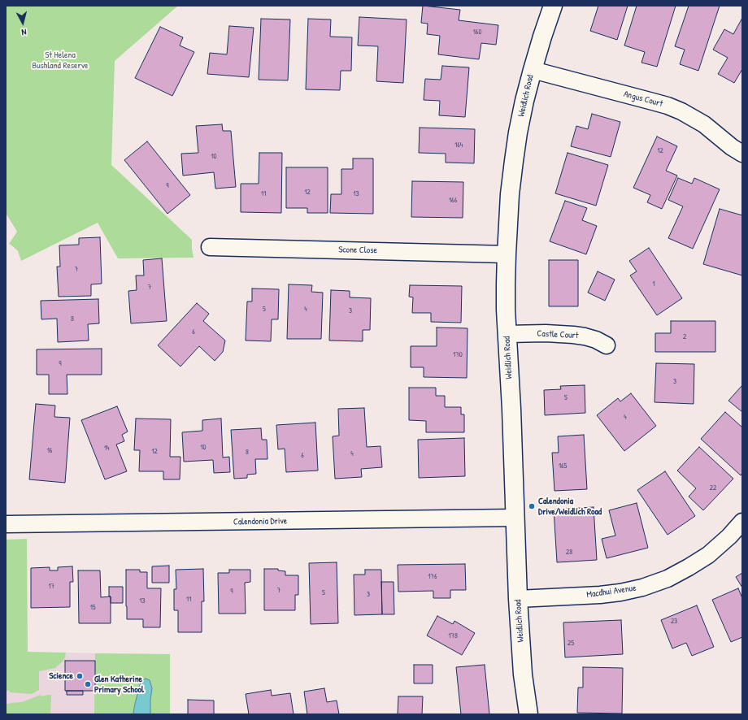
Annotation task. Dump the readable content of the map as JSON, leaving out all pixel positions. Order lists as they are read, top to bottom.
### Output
{
  "streets": {
    "street": [
      "Weidlich Road",
      "Angus Court",
      "Scone Close",
      "Castle Court",
      "Calendonia Drive",
      "Macdhui Avenue"
    ]
  },
  "crossings": [
    ["Weidlich Road", "Angus Court"],
    ["Weidlich Road", "Scone Close"],
    ["Weidlich Road", "Castle Court"],
    ["Weidlich Road", "Calendonia Drive"],
    ["Weidlich Road", "Macdhui Avenue"]
  ],
  "parks": ["St Helena Bushland Reserve"],
  "places": ["Calendonia Drive/Weidlich Road", "Science", "Glen Katherine Primary School"],
  "house_numbers": [
    "160",
    "164",
    "12",
    "10",
    "9",
    "12",
    "11",
    "13",
    "166",
    "7",
    "1",
    "7",
    "5",
    "4",
    "3",
    "8",
    "6",
    "2",
    "170",
    "9",
    "3",
    "5",
    "4",
    "10",
    "14",
    "16",
    "12",
    "8",
    "4",
    "6",
    "165",
    "22",
    "28",
    "176",
    "17",
    "7",
    "9",
    "5",
    "3",
    "11",
    "13",
    "15",
    "23",
    "178",
    "25"
  ],
  "north": "bottom"
}
